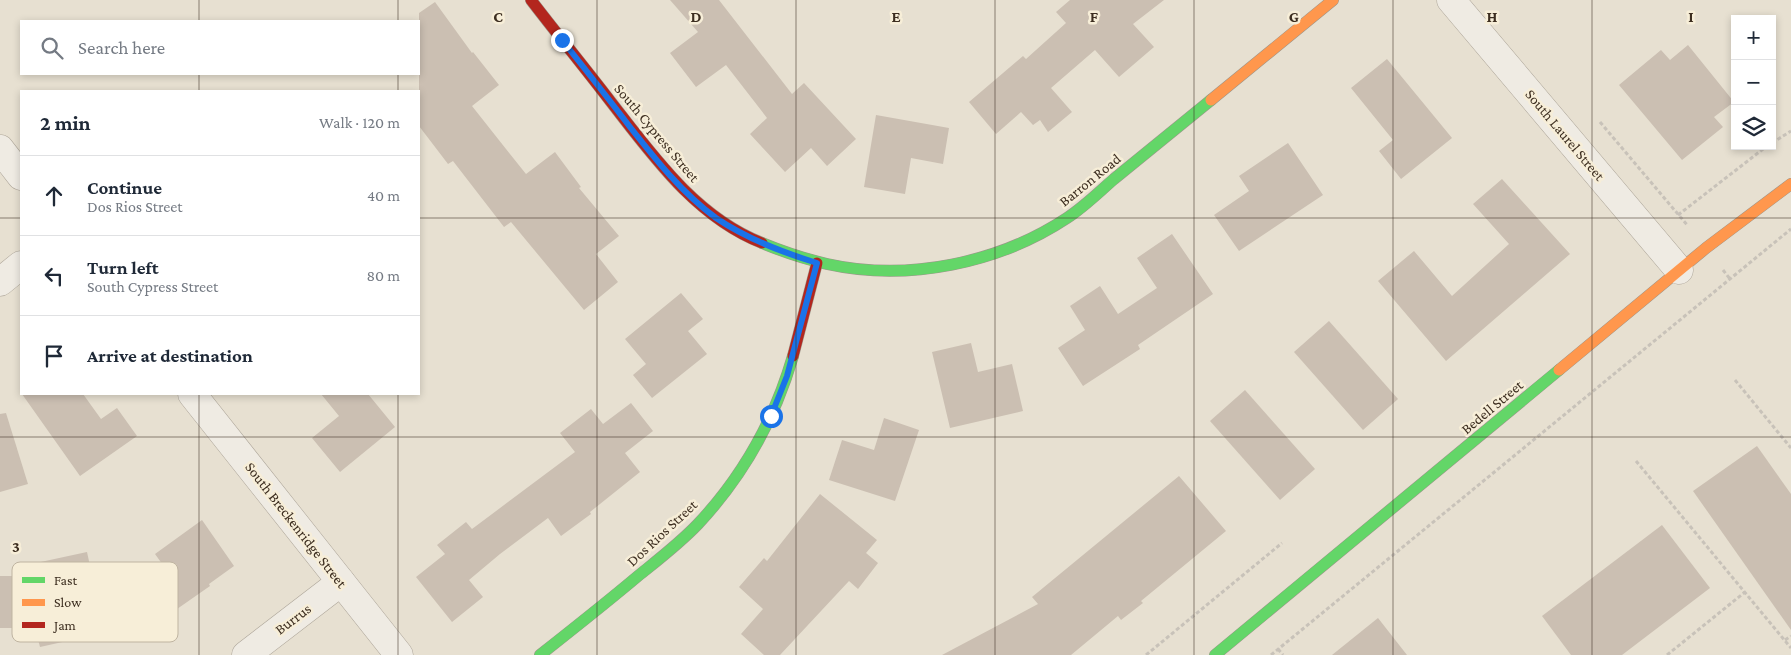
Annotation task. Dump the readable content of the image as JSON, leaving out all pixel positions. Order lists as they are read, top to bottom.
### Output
{
  "streets": {
    "street": [
      "South Cypress Street",
      "South Laurel Street",
      "Barron Road",
      "Bedell Street",
      "South Breckenridge Street",
      "Dos Rios Street",
      "Burrus"
    ]
  },
  "crossings": [
    ["South Cypress Street", "Barron Road"],
    ["South Cypress Street", "Dos Rios Street"],
    ["South Laurel Street", "Bedell Street"],
    ["Barron Road", "Dos Rios Street"],
    ["South Breckenridge Street", "Burrus"]
  ],
  "legend": ["Fast", "Slow", "Jam"],
  "page": {
    "map_buttons": ["+", "−"],
    "search": "Search here",
    "heading": ["2 min", "Walk · 120 m"],
    "list": [
      ["Continue", "Dos Rios Street", "40 m"],
      ["Turn left", "South Cypress Street", "80 m"],
      "Arrive at destination"
    ]
  },
  "grid": {
    "columns": [
      "C",
      "D",
      "E",
      "F",
      "G",
      "H",
      "I"
    ],
    "rows": ["3"]
  }
}
